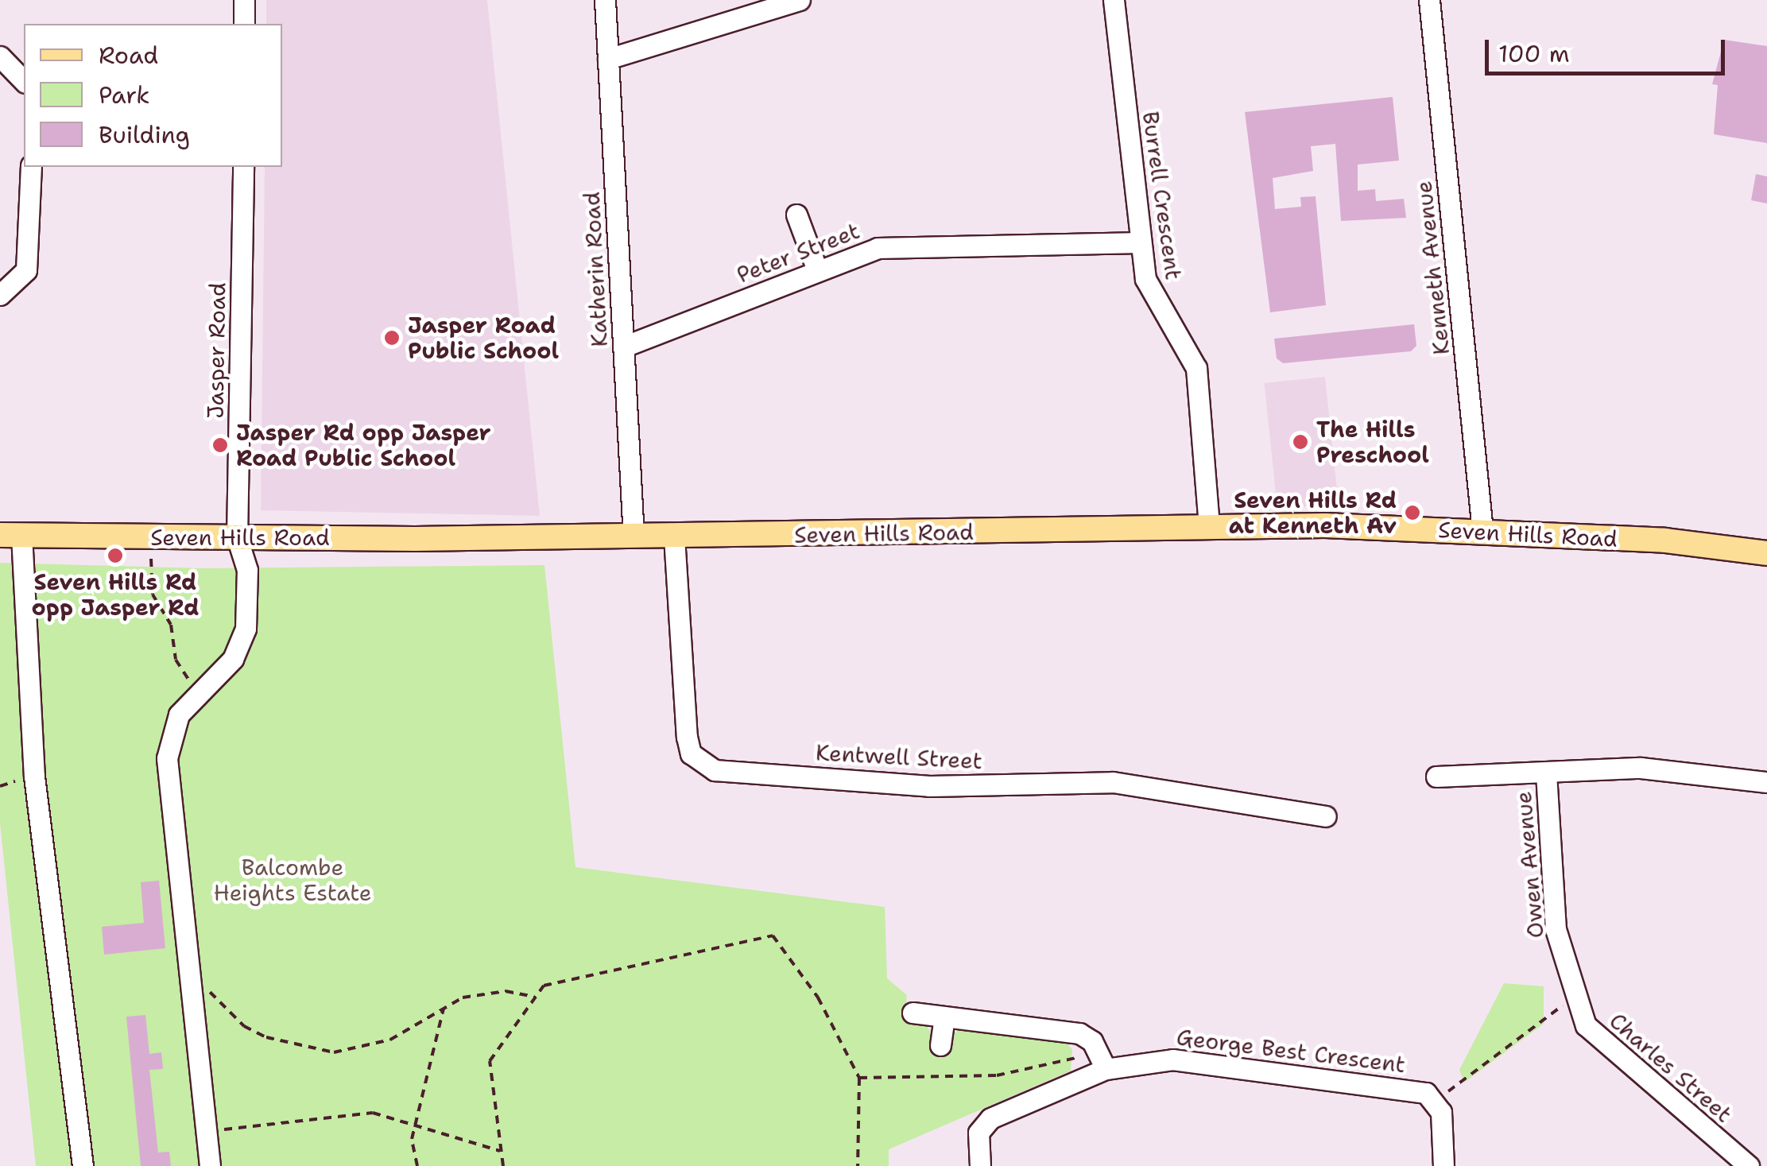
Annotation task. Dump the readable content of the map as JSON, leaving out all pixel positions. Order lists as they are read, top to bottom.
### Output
{
  "streets": {
    "main road": ["Seven Hills Road"],
    "street": [
      "Burrell Crescent",
      "Peter Street",
      "Kenneth Avenue",
      "Katherin Road",
      "Jasper Road",
      "Kentwell Street",
      "Owen Avenue",
      "George Best Crescent",
      "Charles Street"
    ]
  },
  "crossings": [
    ["Burrell Crescent", "Peter Street"],
    ["Burrell Crescent", "Seven Hills Road"],
    ["Peter Street", "Katherin Road"],
    ["Kenneth Avenue", "Seven Hills Road"],
    ["Katherin Road", "Seven Hills Road"],
    ["Jasper Road", "Seven Hills Road"],
    ["Seven Hills Road", "Kentwell Street"],
    ["Owen Avenue", "Charles Street"]
  ],
  "parks": ["Balcombe Heights Estate"],
  "places": [
    "Jasper Road Public School",
    "The Hills Preschool",
    "Jasper Rd opp Jasper Road Public School",
    "Seven Hills Rd at Kenneth Av",
    "Seven Hills Rd opp Jasper Rd"
  ],
  "legend": ["Road", "Park", "Building"],
  "scale_bar": "100 m"
}
